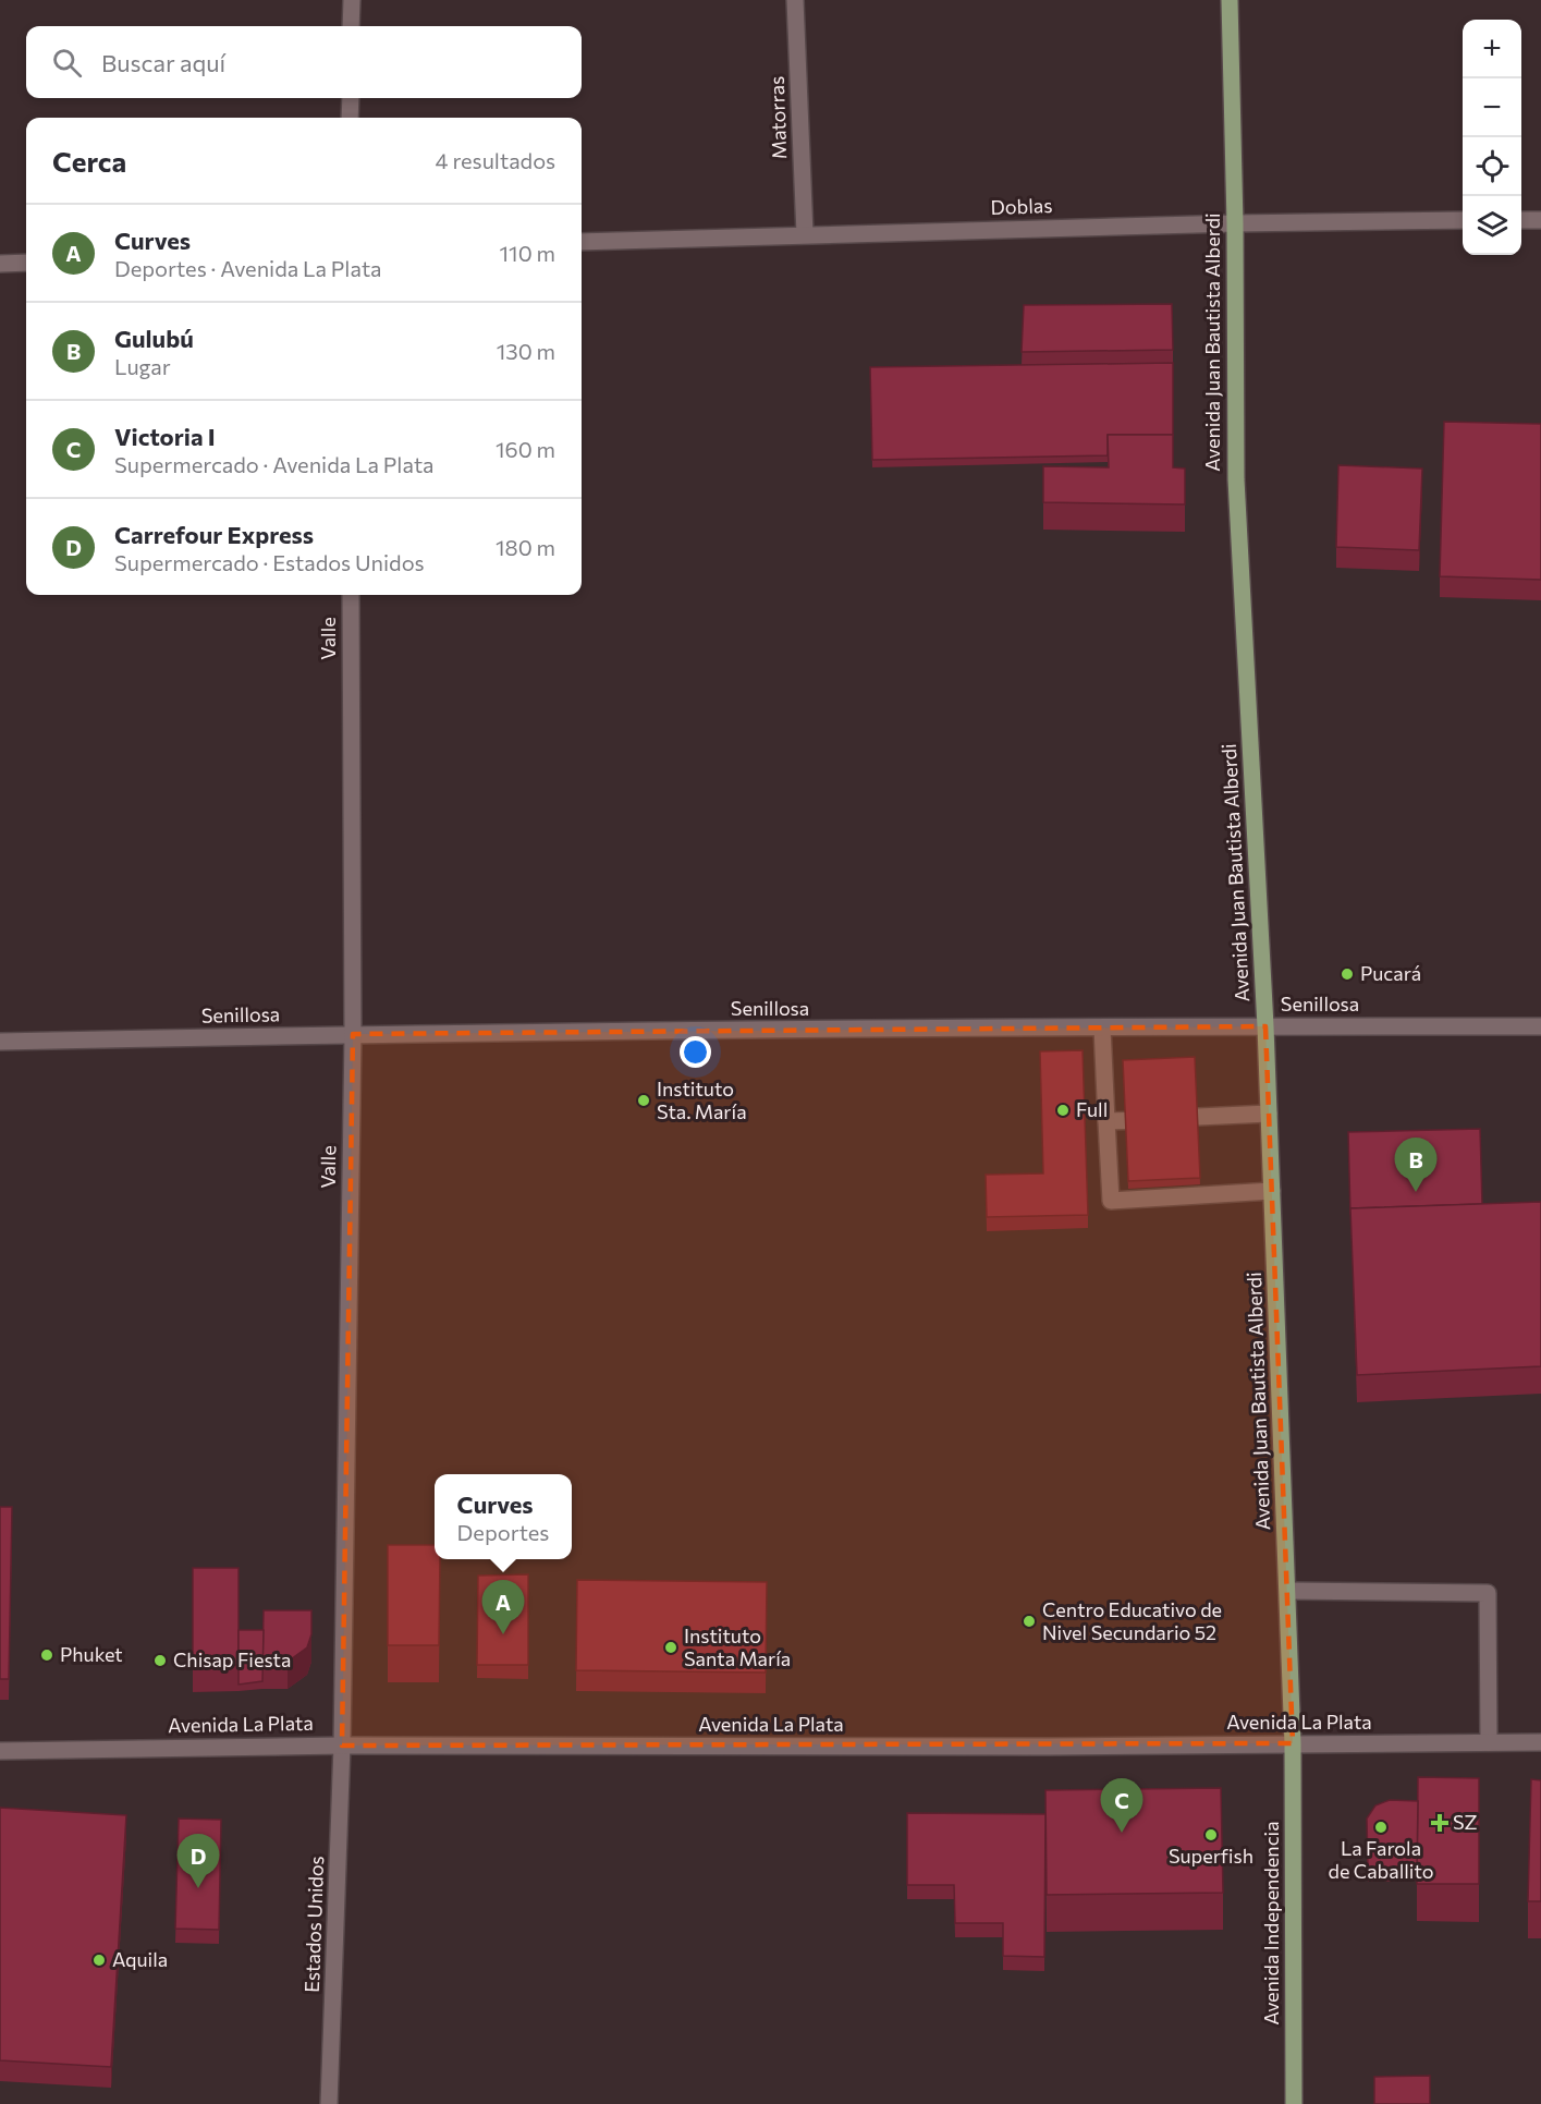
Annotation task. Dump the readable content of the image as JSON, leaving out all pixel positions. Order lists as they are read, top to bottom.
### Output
{
  "streets": {
    "main road": ["Avenida Juan Bautista Alberdi", "Avenida Independencia"],
    "street": [
      "Matorras",
      "Doblas",
      "Valle",
      "Senillosa",
      "Avenida La Plata",
      "Estados Unidos"
    ]
  },
  "crossings": [
    ["Matorras", "Doblas"],
    ["Doblas", "Avenida Juan Bautista Alberdi"],
    ["Avenida Juan Bautista Alberdi", "Senillosa"],
    ["Avenida Juan Bautista Alberdi", "Avenida La Plata"],
    ["Avenida Juan Bautista Alberdi", "Avenida Independencia"],
    ["Valle", "Senillosa"],
    ["Valle", "Avenida La Plata"],
    ["Valle", "Estados Unidos"],
    ["Avenida La Plata", "Avenida Independencia"],
    ["Avenida La Plata", "Estados Unidos"]
  ],
  "places": {
    "other": [
      "Pucará",
      "Instituto Sta. María",
      "Full",
      "Centro Educativo de Nivel Secundario 52",
      "Instituto Santa María",
      "Phuket",
      "Chisap Fiesta",
      "La Farola de Caballito",
      "Superfish",
      "Aquila"
    ],
    "health": ["SZ"]
  },
  "page": {
    "map_buttons": ["+", "−"],
    "search": "Buscar aquí",
    "heading": ["Cerca", "4 resultados"],
    "list": [
      {
        "mark": "A",
        "name": "Curves",
        "note": "Deportes · Avenida La Plata",
        "value": "110 m"
      },
      {
        "mark": "B",
        "name": "Gulubú",
        "note": "Lugar",
        "value": "130 m"
      },
      {
        "mark": "C",
        "name": "Victoria I",
        "note": "Supermercado · Avenida La Plata",
        "value": "160 m"
      },
      {
        "mark": "D",
        "name": "Carrefour Express",
        "note": "Supermercado · Estados Unidos",
        "value": "180 m"
      }
    ],
    "pins": [
      "B",
      "A",
      "C",
      "D"
    ],
    "popup": ["Curves", "Deportes"]
  }
}
